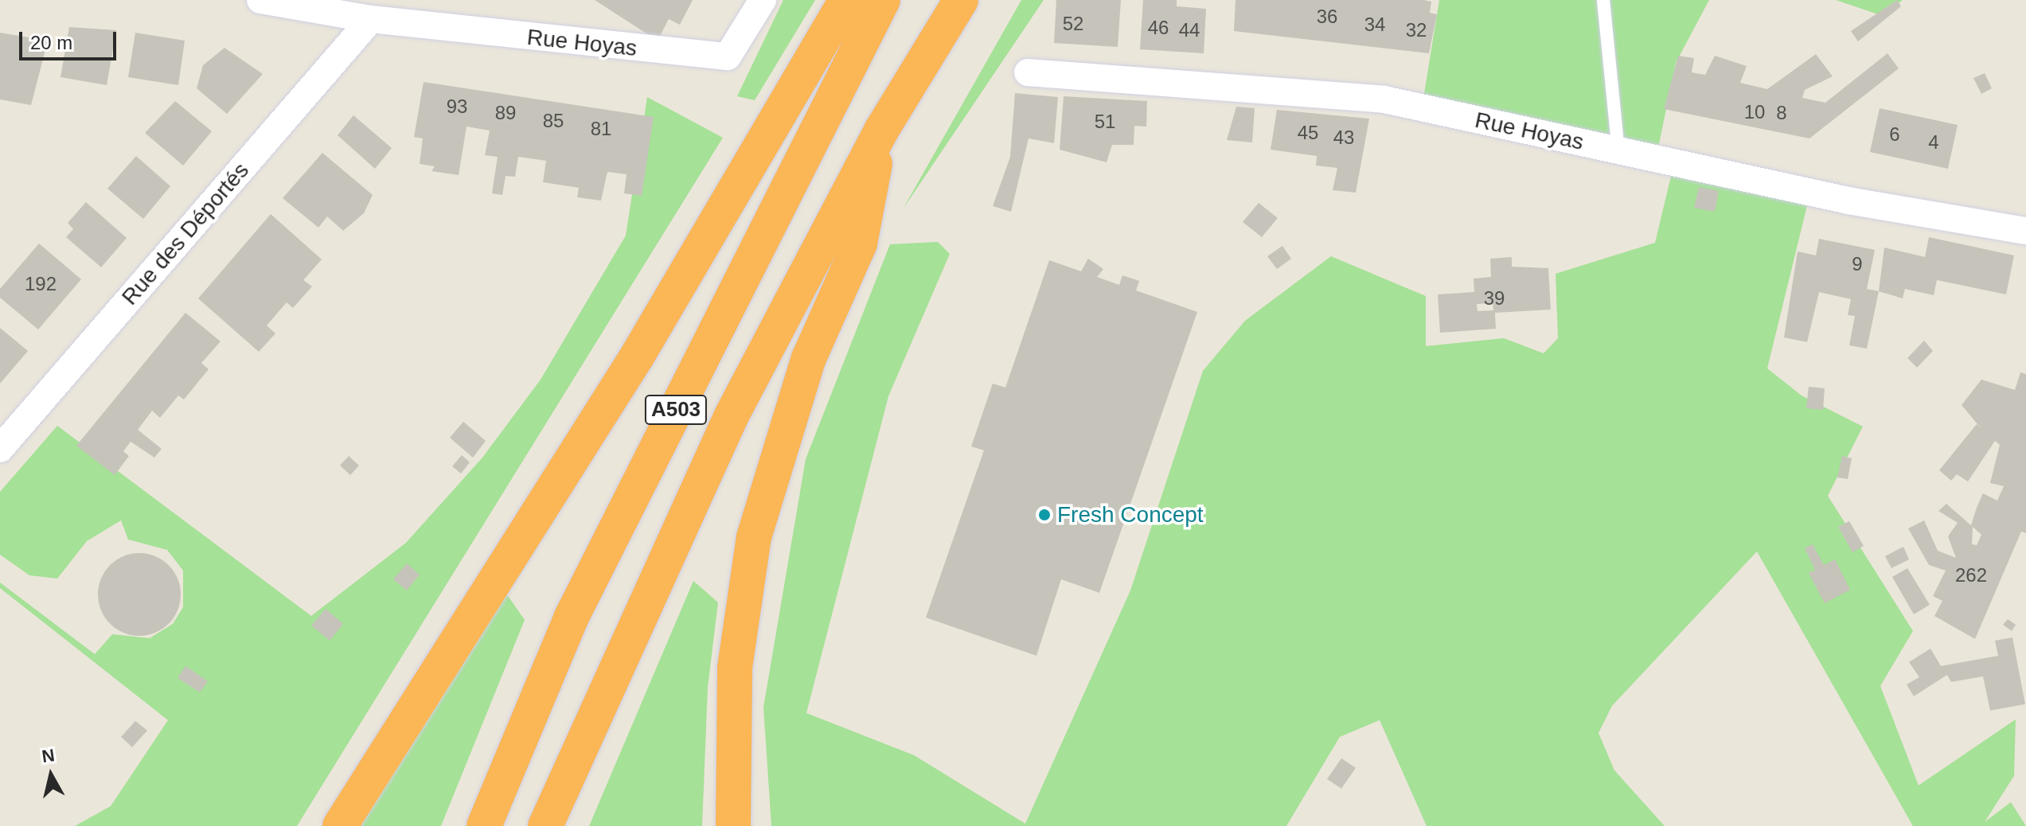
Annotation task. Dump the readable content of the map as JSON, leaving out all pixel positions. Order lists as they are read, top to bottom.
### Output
{
  "streets": {
    "highway": ["A503"],
    "street": ["Rue Hoyas", "Rue des Déportés"]
  },
  "crossings": [
    ["Rue Hoyas", "Rue des Déportés"]
  ],
  "places": ["Fresh Concept"],
  "house_numbers": [
    "36",
    "52",
    "34",
    "46",
    "44",
    "32",
    "93",
    "10",
    "89",
    "8",
    "85",
    "51",
    "81",
    "45",
    "6",
    "43",
    "4",
    "9",
    "192",
    "39",
    "262"
  ],
  "scale_bar": "20 m",
  "north": "top"
}
